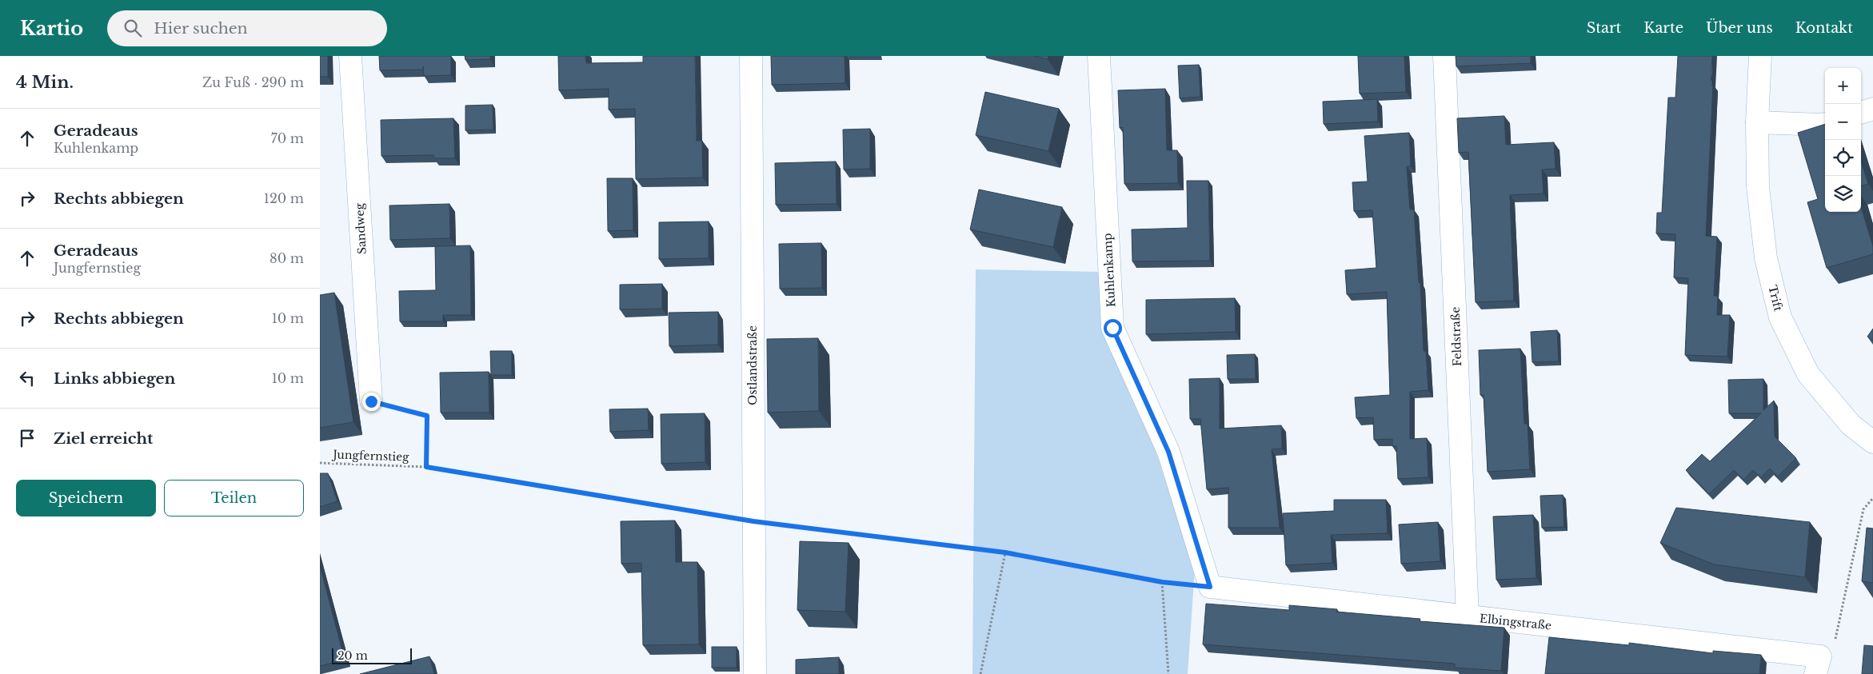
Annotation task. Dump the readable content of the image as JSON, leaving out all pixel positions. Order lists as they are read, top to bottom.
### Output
{
  "streets": {
    "street": [
      "Sandweg",
      "Kuhlenkamp",
      "Trift",
      "Feldstraße",
      "Ostlandstraße",
      "Elbingstraße"
    ],
    "path": ["Jungfernstieg"]
  },
  "crossings": [
    ["Kuhlenkamp", "Jungfernstieg"],
    ["Kuhlenkamp", "Elbingstraße"],
    ["Feldstraße", "Elbingstraße"],
    ["Ostlandstraße", "Jungfernstieg"],
    ["Jungfernstieg", "Elbingstraße"]
  ],
  "scale_bar": "20 m",
  "page": {
    "header": "Kartio",
    "search": "Hier suchen",
    "nav": [
      "Start",
      "Karte",
      "Über uns",
      "Kontakt"
    ],
    "heading": ["4 Min.", "Zu Fuß · 290 m"],
    "map_buttons": ["+", "−"],
    "list": [
      ["Geradeaus", "Kuhlenkamp", "70 m"],
      ["Rechts abbiegen", "120 m"],
      ["Geradeaus", "Jungfernstieg", "80 m"],
      ["Rechts abbiegen", "10 m"],
      ["Links abbiegen", "10 m"],
      "Ziel erreicht"
    ],
    "buttons": ["Speichern", "Teilen"],
    "scale": "20 m"
  }
}
